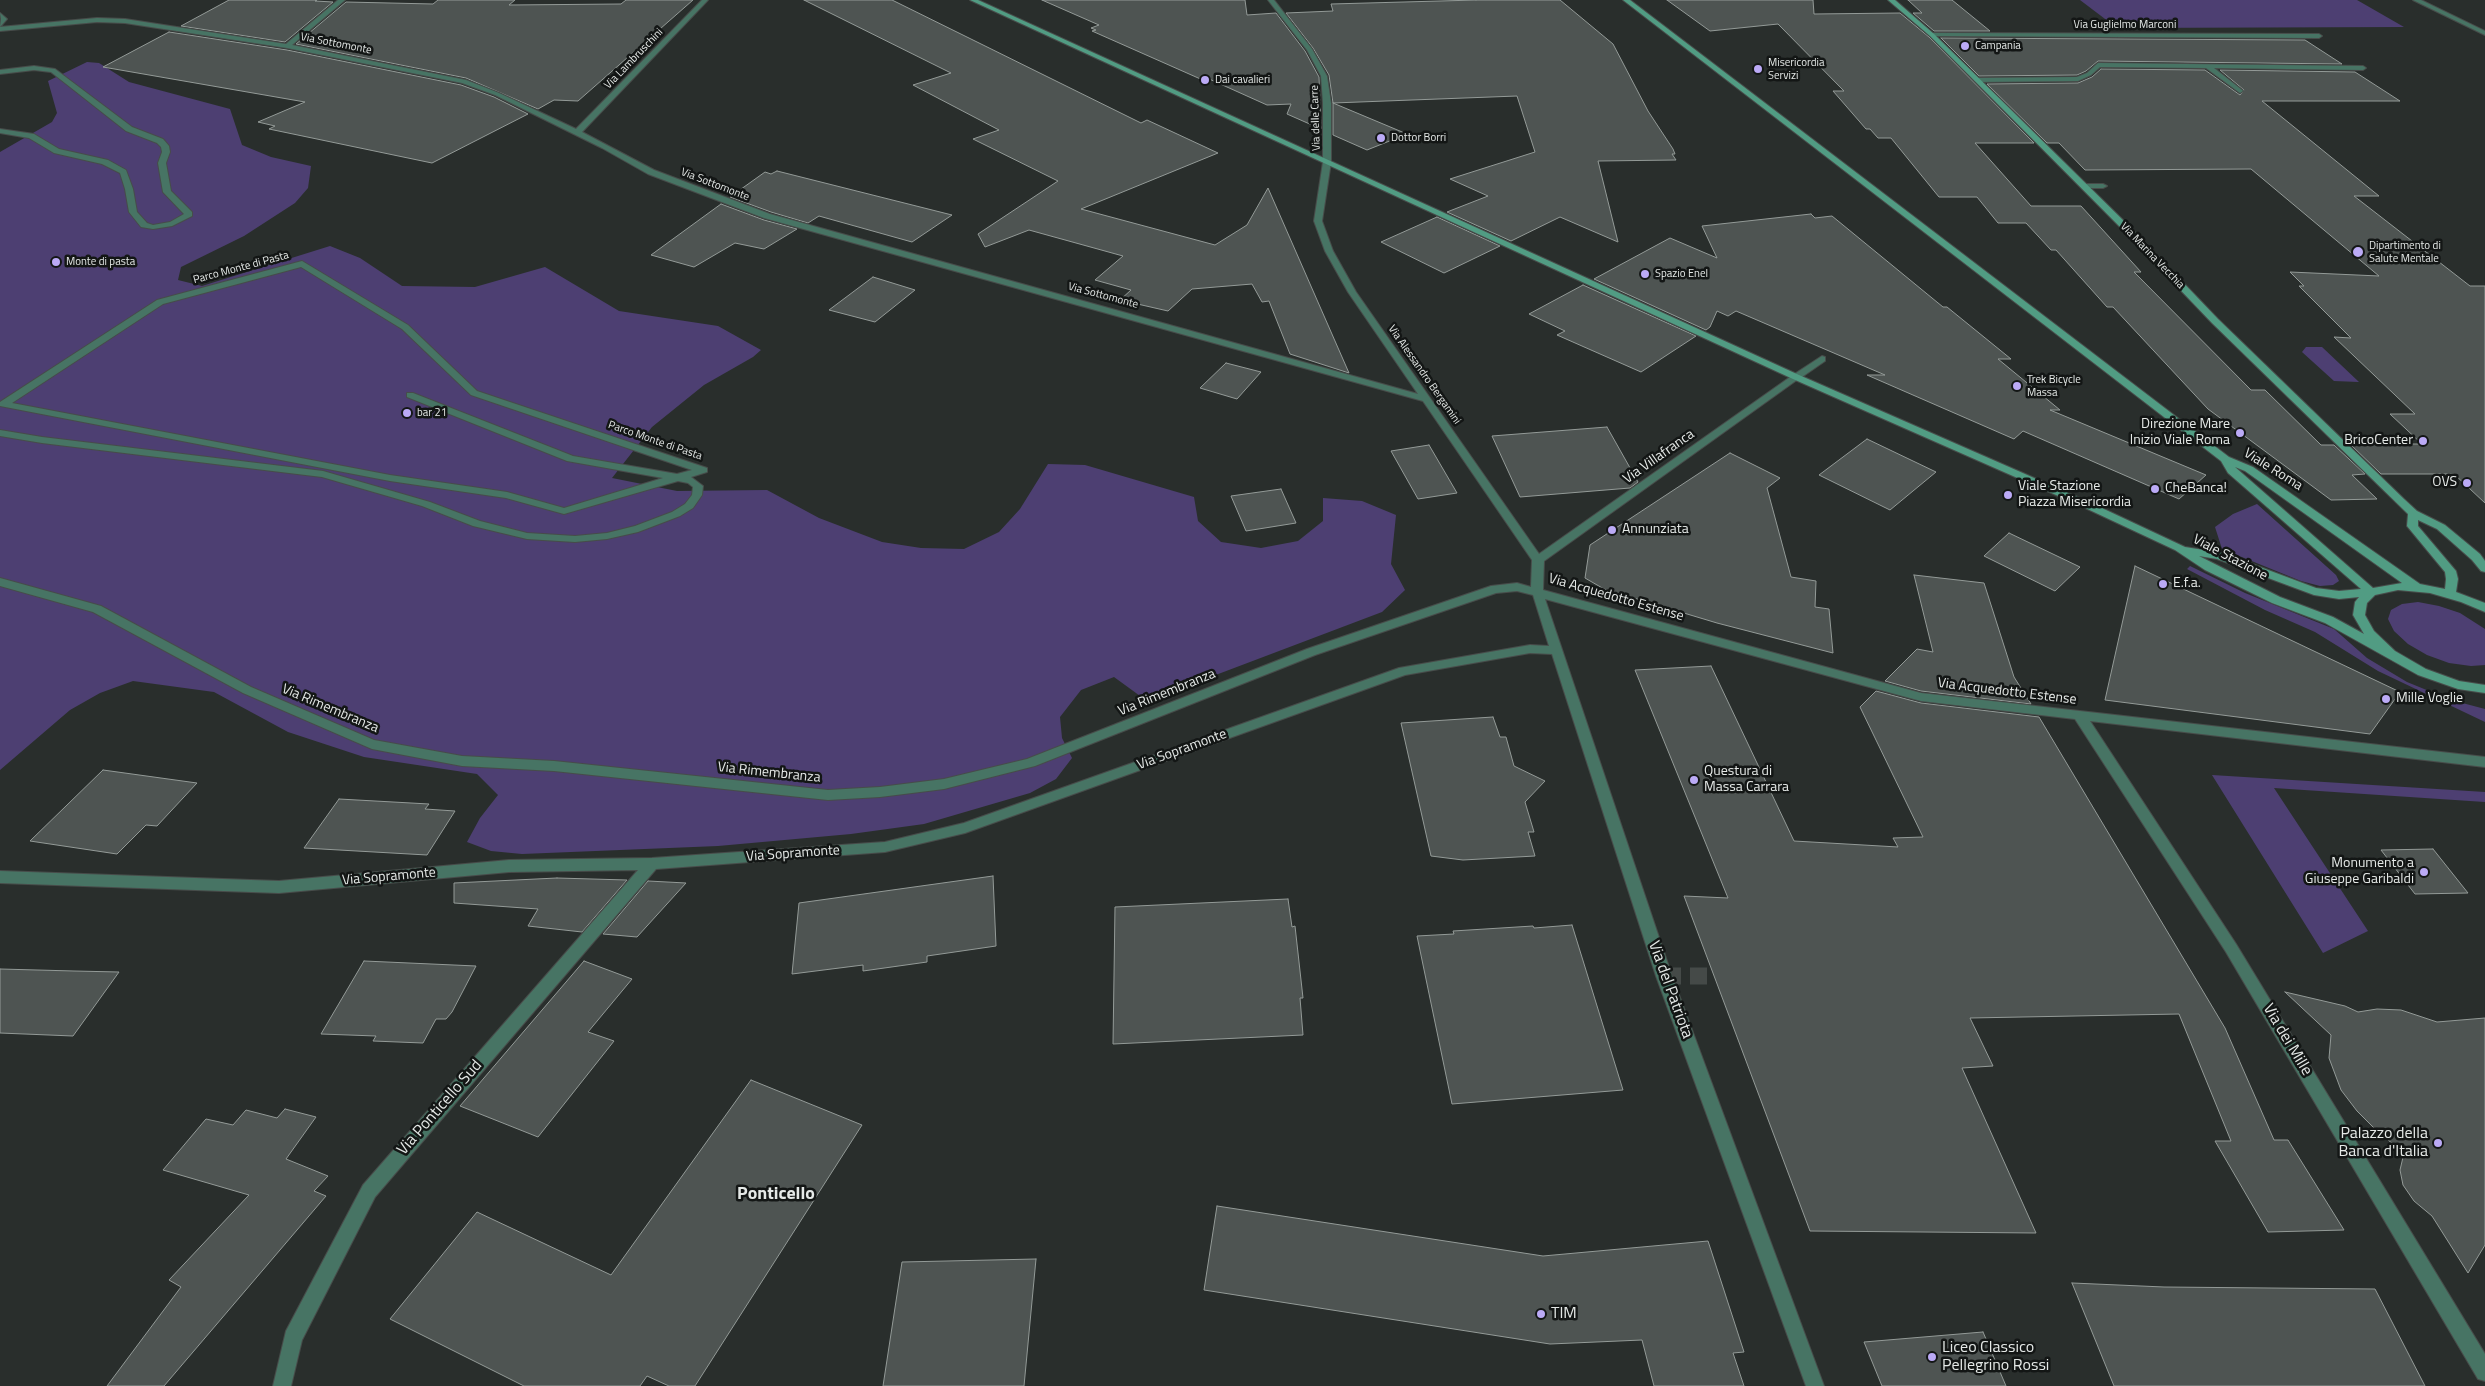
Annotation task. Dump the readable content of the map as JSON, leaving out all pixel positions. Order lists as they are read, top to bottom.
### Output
{
  "streets": {
    "main road": ["Via Marina Vecchia", "Viale Roma", "Viale Stazione"],
    "street": [
      "Via Guglielmo Marconi",
      "Via Sottomonte",
      "Via Lambruschini",
      "Via delle Carre",
      "Parco Monte di Pasta",
      "Via Alessandro Bergamini",
      "Via Villafranca",
      "Via Acquedotto Estense",
      "Via Rimembranza",
      "Via Sopramonte",
      "Via del Patriota",
      "Via dei Mille",
      "Via Ponticello Sud"
    ]
  },
  "crossings": [
    ["Via Guglielmo Marconi", "Via Marina Vecchia"],
    ["Via Sottomonte", "Via Lambruschini"],
    ["Via Sottomonte", "Via Alessandro Bergamini"],
    ["Via delle Carre", "Via Alessandro Bergamini"],
    ["Via Alessandro Bergamini", "Via Villafranca"],
    ["Viale Roma", "Viale Stazione"],
    ["Via Acquedotto Estense", "Via Rimembranza"],
    ["Via Acquedotto Estense", "Via del Patriota"],
    ["Via Acquedotto Estense", "Via dei Mille"],
    ["Via Rimembranza", "Via del Patriota"],
    ["Via Sopramonte", "Via del Patriota"],
    ["Via Sopramonte", "Via Ponticello Sud"]
  ],
  "districts": ["Ponticello"],
  "places": [
    "Campania",
    "Misericordia Servizi",
    "Dai cavalieri",
    "Dottor Borri",
    "Dipartimento di Salute Mentale",
    "Monte di pasta",
    "Spazio Enel",
    "Trek Bicycle Massa",
    "bar 21",
    "Direzione Mare Inizio Viale Roma",
    "BricoCenter",
    "OVS",
    "CheBanca!",
    "Viale Stazione Piazza Misericordia",
    "Annunziata",
    "E.f.a.",
    "Mille Voglie",
    "Questura di Massa Carrara",
    "Monumento a Giuseppe Garibaldi",
    "Palazzo della Banca d'Italia",
    "TIM",
    "Liceo Classico Pellegrino Rossi"
  ]
}
